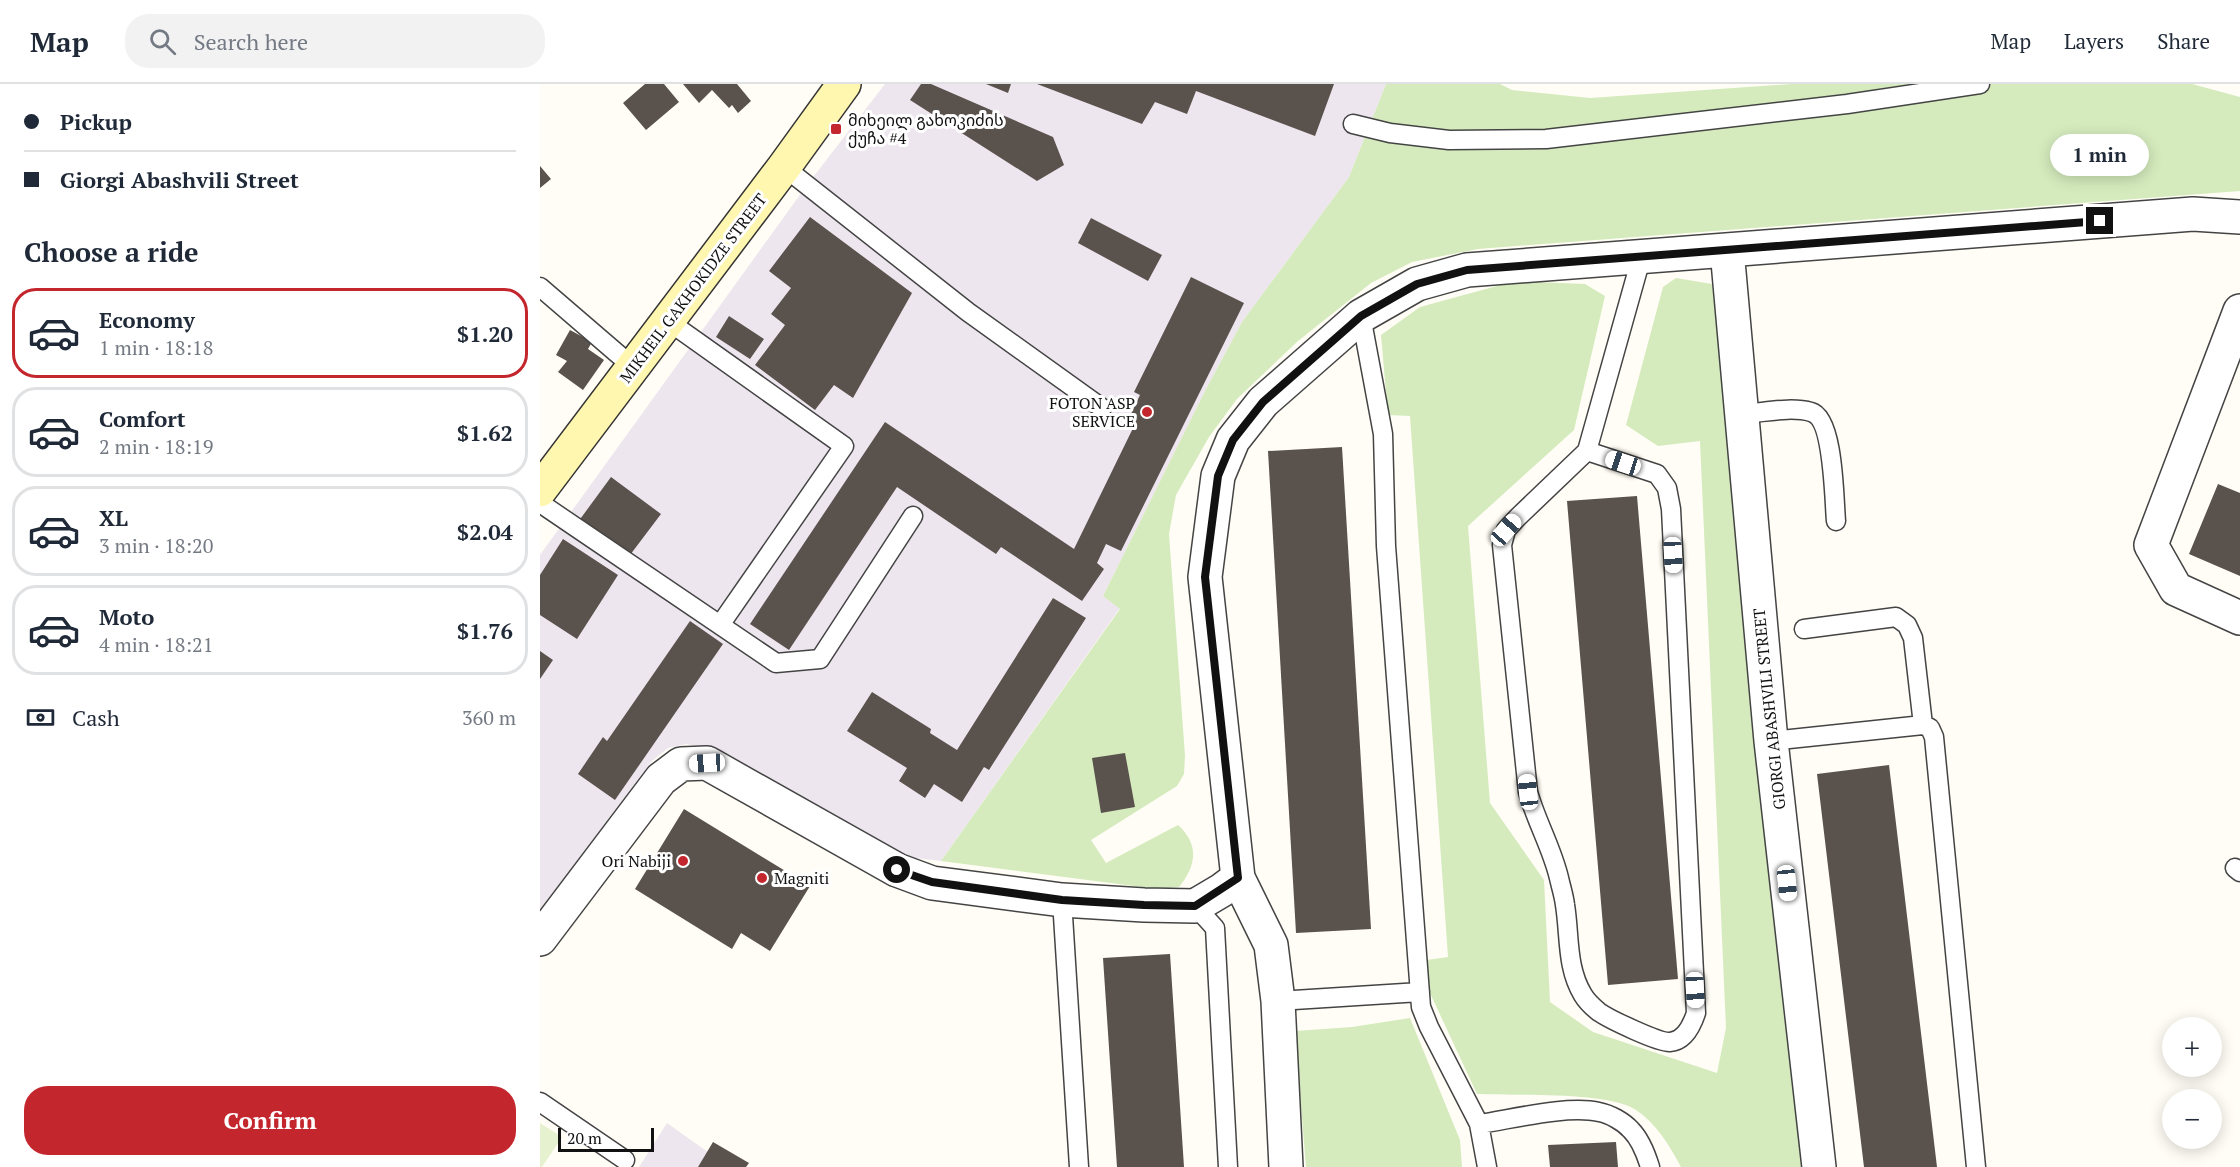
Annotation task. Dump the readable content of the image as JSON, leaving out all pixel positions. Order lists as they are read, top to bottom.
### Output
{
  "streets": {
    "main road": ["MIKHEIL GAKHOKIDZE STREET"],
    "street": ["GIORGI ABASHVILI STREET"]
  },
  "places": {
    "transit": ["მიხეილ გახოკიძის ქუჩა #4"],
    "other": ["FOTON ASP SERVICE", "Ori Nabiji", "Magniti"]
  },
  "scale_bar": "20 m",
  "page": {
    "header": "Map",
    "search": "Search here",
    "nav": ["Map", "Layers", "Share"],
    "banner": ["Pickup", "Giorgi Abashvili Street"],
    "bubble": "1 min",
    "heading": "Choose a ride",
    "list": [
      {
        "name": "Economy",
        "note": "1 min · 18:18",
        "value": "$1.20"
      },
      {
        "name": "Comfort",
        "note": "2 min · 18:19",
        "value": "$1.62"
      },
      {
        "name": "XL",
        "note": "3 min · 18:20",
        "value": "$2.04"
      },
      {
        "name": "Moto",
        "note": "4 min · 18:21",
        "value": "$1.76"
      }
    ],
    "pay": ["Cash", "360 m"],
    "map_buttons": ["+", "−"],
    "buttons": "Confirm",
    "scale": "20 m"
  }
}
